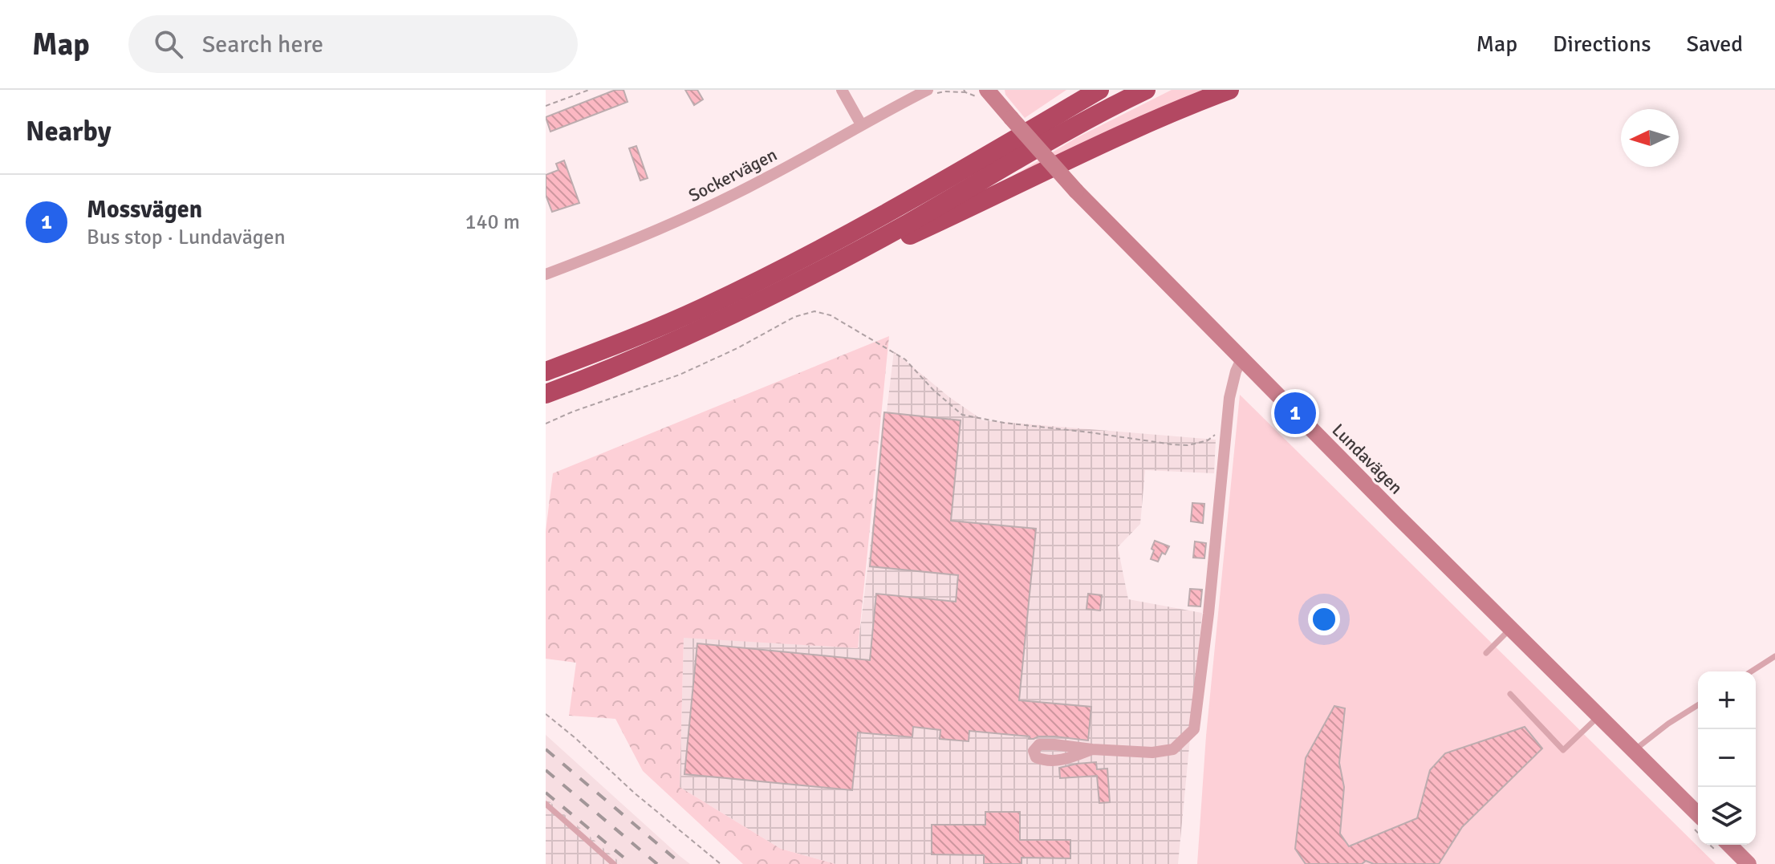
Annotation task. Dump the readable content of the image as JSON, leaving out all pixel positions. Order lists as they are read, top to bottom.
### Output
{
  "streets": {
    "main road": ["Lundavägen"],
    "street": ["Sockervägen"]
  },
  "north": "left",
  "page": {
    "header": "Map",
    "search": "Search here",
    "nav": ["Map", "Directions", "Saved"],
    "heading": "Nearby",
    "list": [
      {
        "mark": "1",
        "name": "Mossvägen",
        "note": "Bus stop · Lundavägen",
        "value": "140 m"
      }
    ],
    "pins": "1",
    "map_buttons": ["+", "−"]
  }
}
